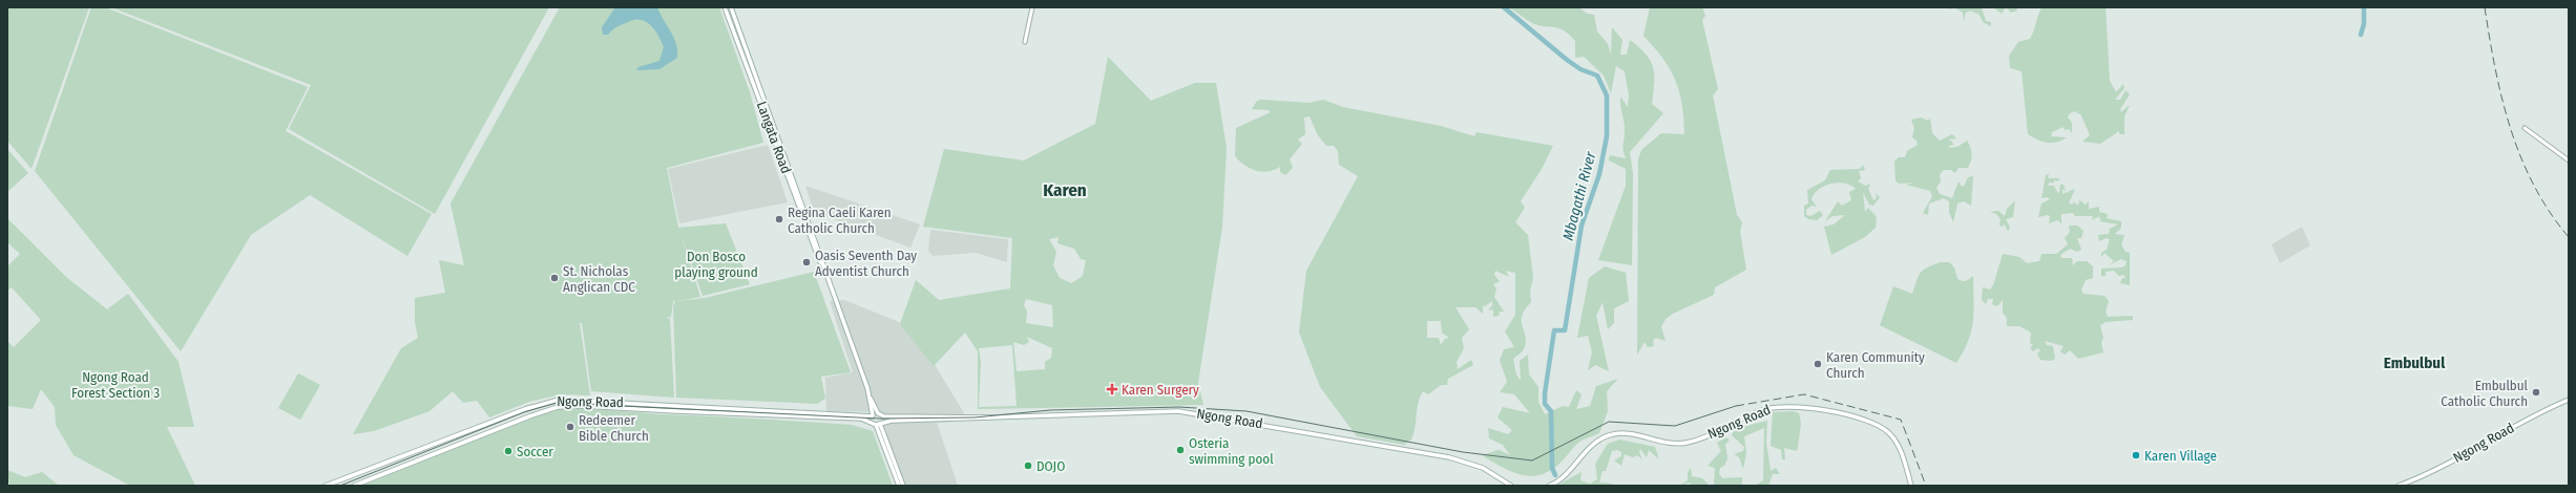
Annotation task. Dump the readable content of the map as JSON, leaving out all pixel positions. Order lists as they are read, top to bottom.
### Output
{
  "streets": {
    "main road": ["Langata Road", "Ngong Road"]
  },
  "districts": ["Karen", "Embulbul"],
  "water": ["Mbagathi River"],
  "parks": ["Don Bosco playing ground", "Ngong Road Forest Section 3"],
  "places": {
    "other": [
      "Regina Caeli Karen Catholic Church",
      "Oasis Seventh Day Adventist Church",
      "St. Nicholas Anglican CDC",
      "Karen Community Church",
      "Embulbul Catholic Church",
      "Redeemer Bible Church",
      "Osteria swimming pool",
      "Soccer",
      "Karen Village",
      "DOJO"
    ],
    "health": ["Karen Surgery"]
  }
}
